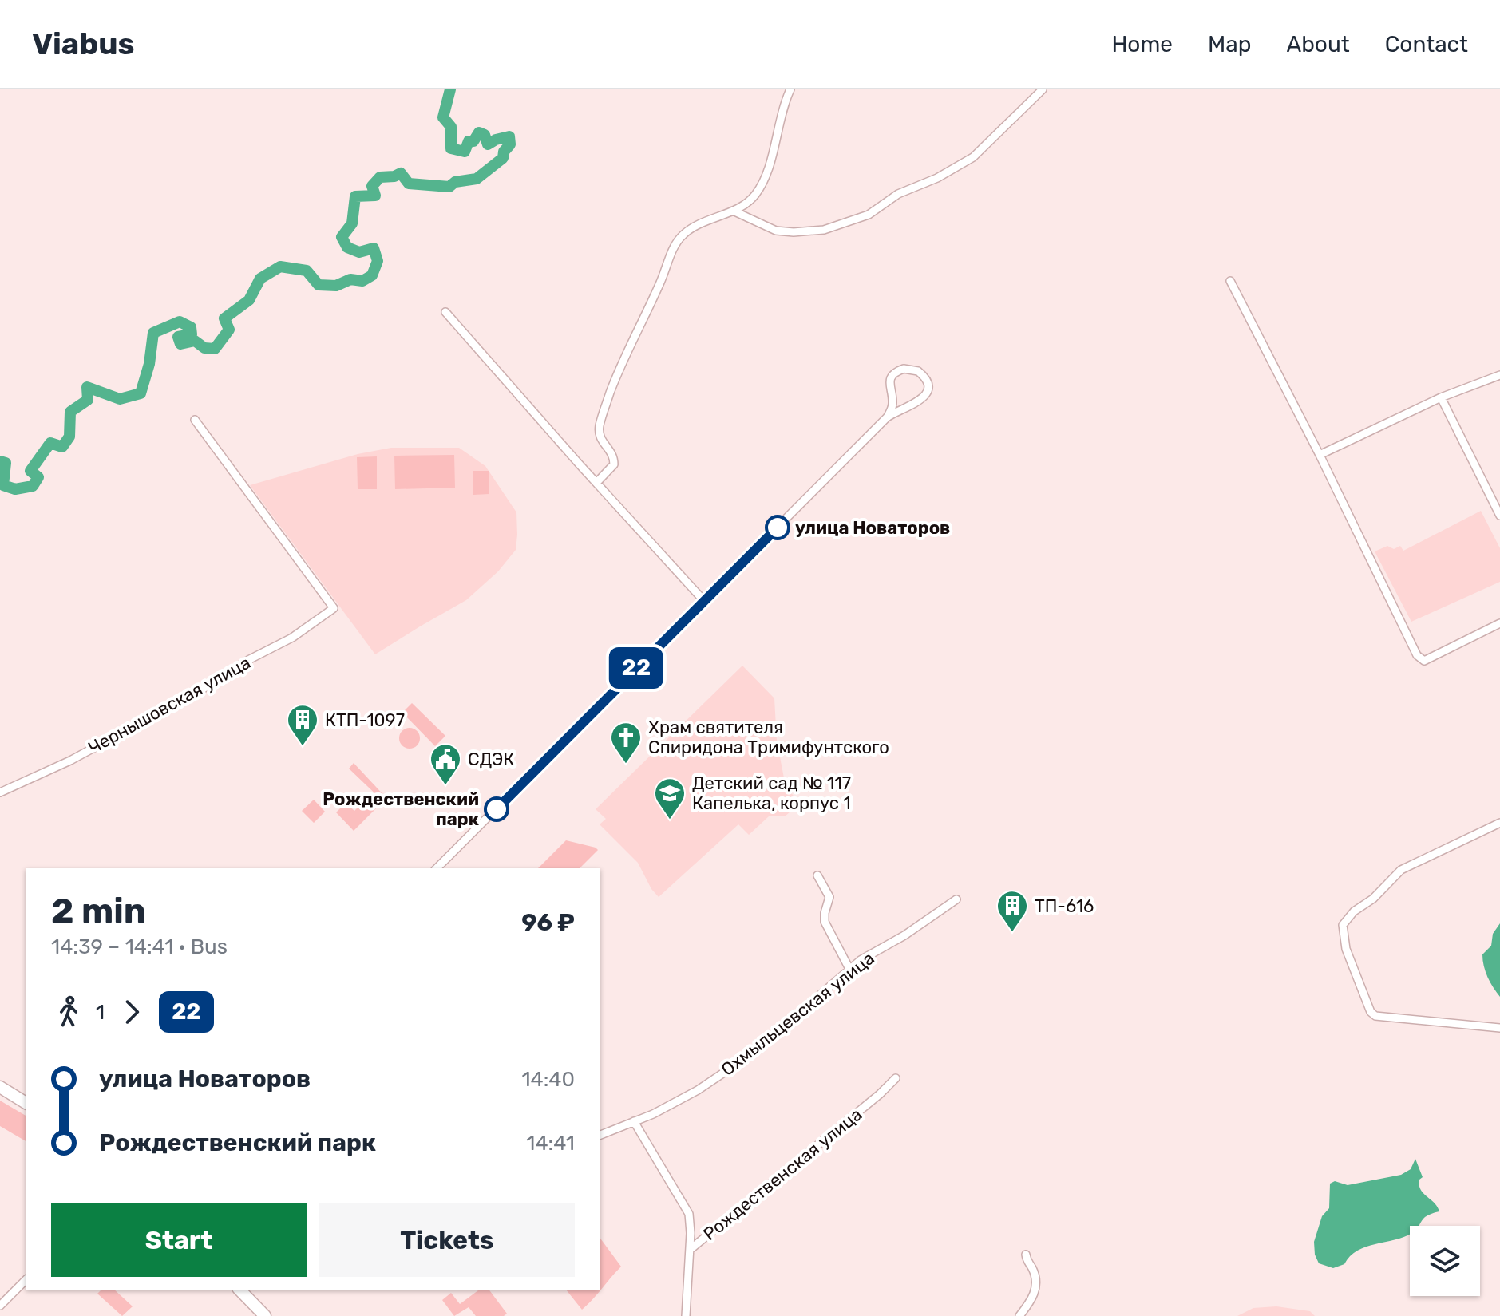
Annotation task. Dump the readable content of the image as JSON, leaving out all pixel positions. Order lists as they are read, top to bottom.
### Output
{
  "streets": {
    "street": ["Чернышовская улица", "Охмыльцевская улица", "Рождественская улица"]
  },
  "crossings": [
    ["Охмыльцевская улица", "Рождественская улица"]
  ],
  "places": {
    "other": ["улица Новаторов", "Рождественский парк"],
    "building": ["КТП-1097", "ТП-616"],
    "church": ["Храм святителя Спиридона Тримифунтского"],
    "public building": ["СДЭК"],
    "school or university": ["Детский сад № 117 Капелька, корпус 1"]
  },
  "lines": ["bus line 22"],
  "page": {
    "header": "Viabus",
    "nav": [
      "Home",
      "Map",
      "About",
      "Contact"
    ],
    "on_map": "22",
    "heading": ["2 min", "14:39 – 14:41 · Bus", "96 ₽"],
    "legs": ["1", "22"],
    "list": [
      {
        "name": "улица Новаторов",
        "value": "14:40"
      },
      {
        "name": "Рождественский парк",
        "value": "14:41"
      }
    ],
    "buttons": ["Start", "Tickets"]
  }
}
